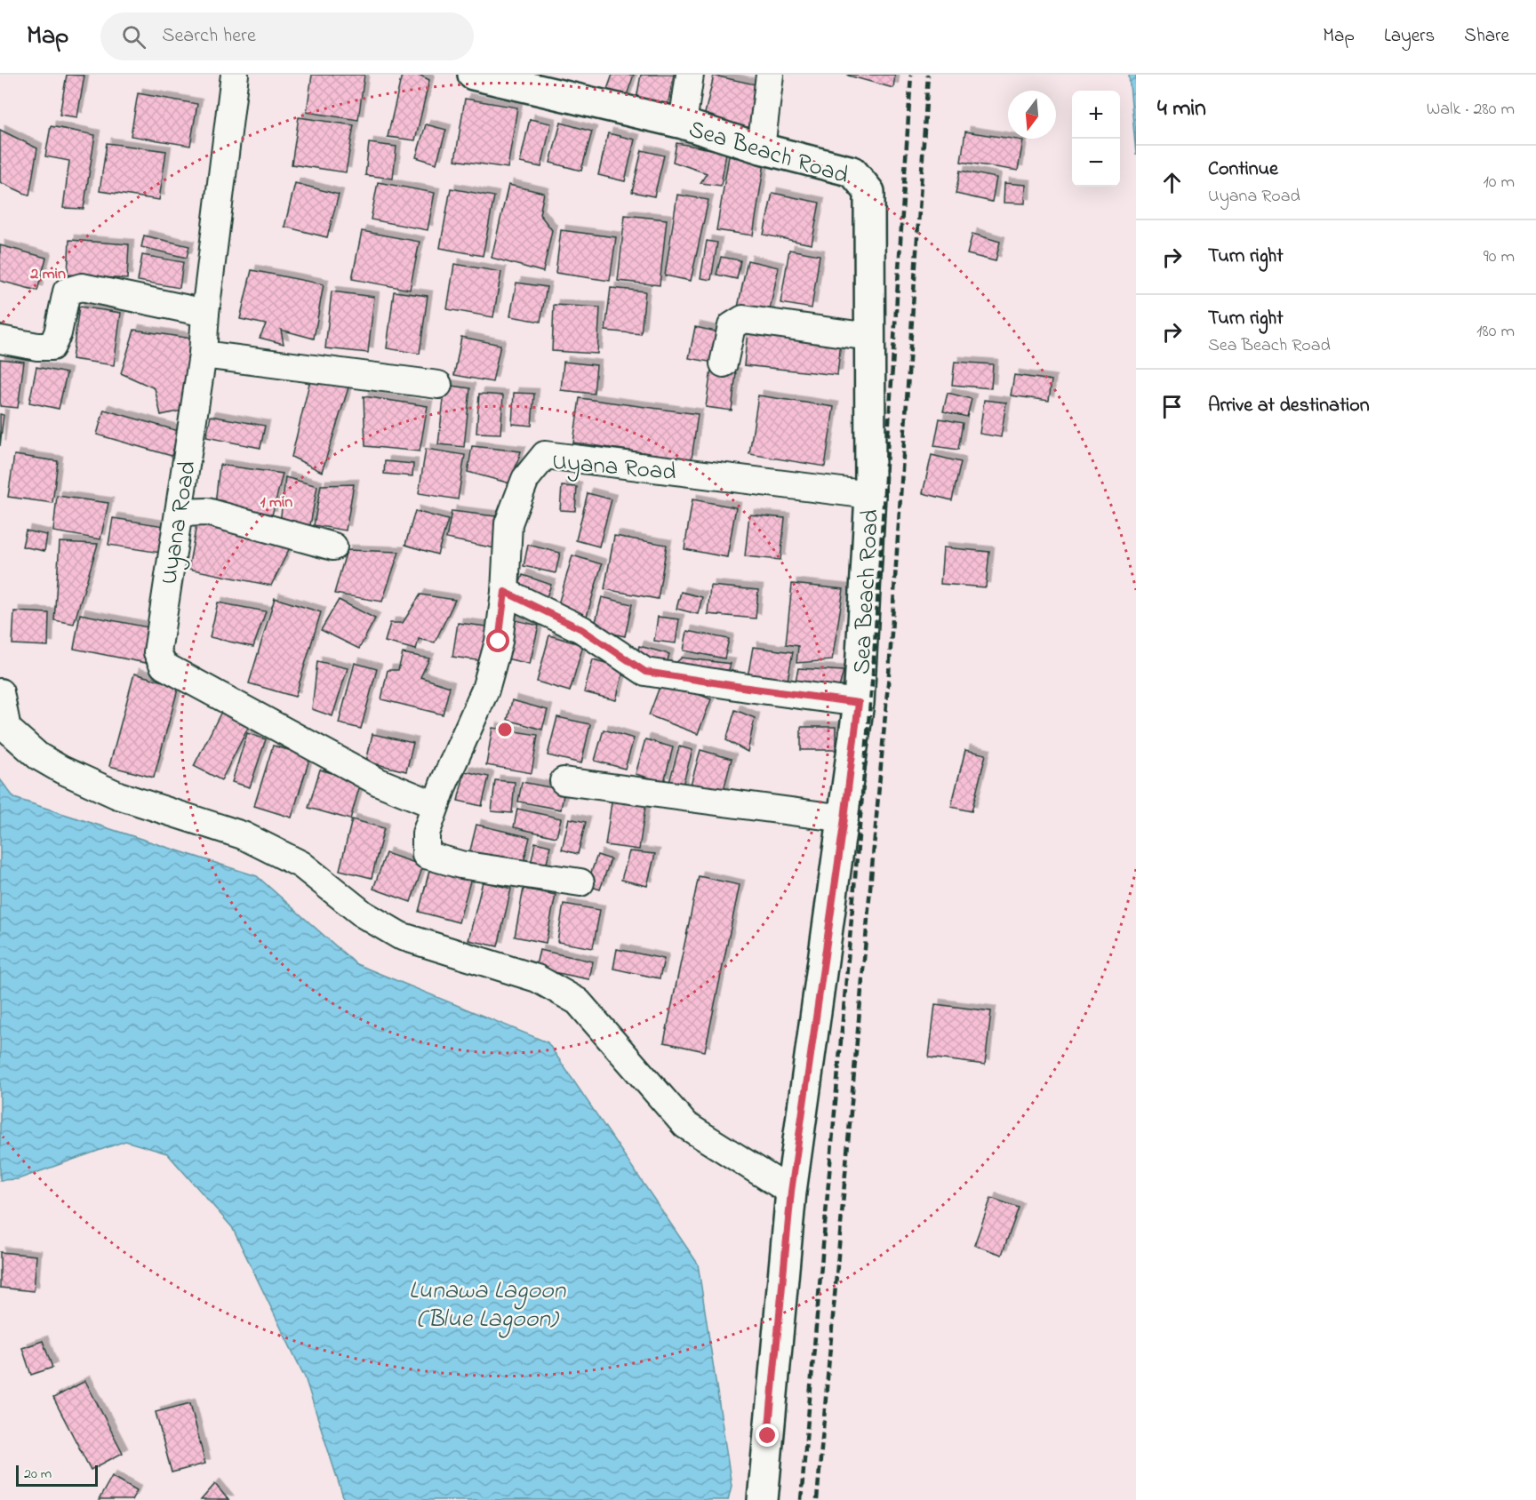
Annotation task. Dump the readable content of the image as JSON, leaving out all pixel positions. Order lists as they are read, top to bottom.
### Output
{
  "streets": {
    "street": ["Sea Beach Road", "Uyana Road"]
  },
  "crossings": [
    ["Sea Beach Road", "Uyana Road"]
  ],
  "water": ["Lunawa Lagoon (Blue Lagoon)"],
  "scale_bar": "20 m",
  "north": "bottom",
  "page": {
    "header": "Map",
    "search": "Search here",
    "nav": ["Map", "Layers", "Share"],
    "heading": ["4 min", "Walk · 280 m"],
    "map_buttons": ["+", "−"],
    "list": [
      ["Continue", "Uyana Road", "10 m"],
      ["Turn right", "90 m"],
      ["Turn right", "Sea Beach Road", "180 m"],
      "Arrive at destination"
    ],
    "scale": "20 m"
  },
  "rings": ["2 min", "1 min"]
}
